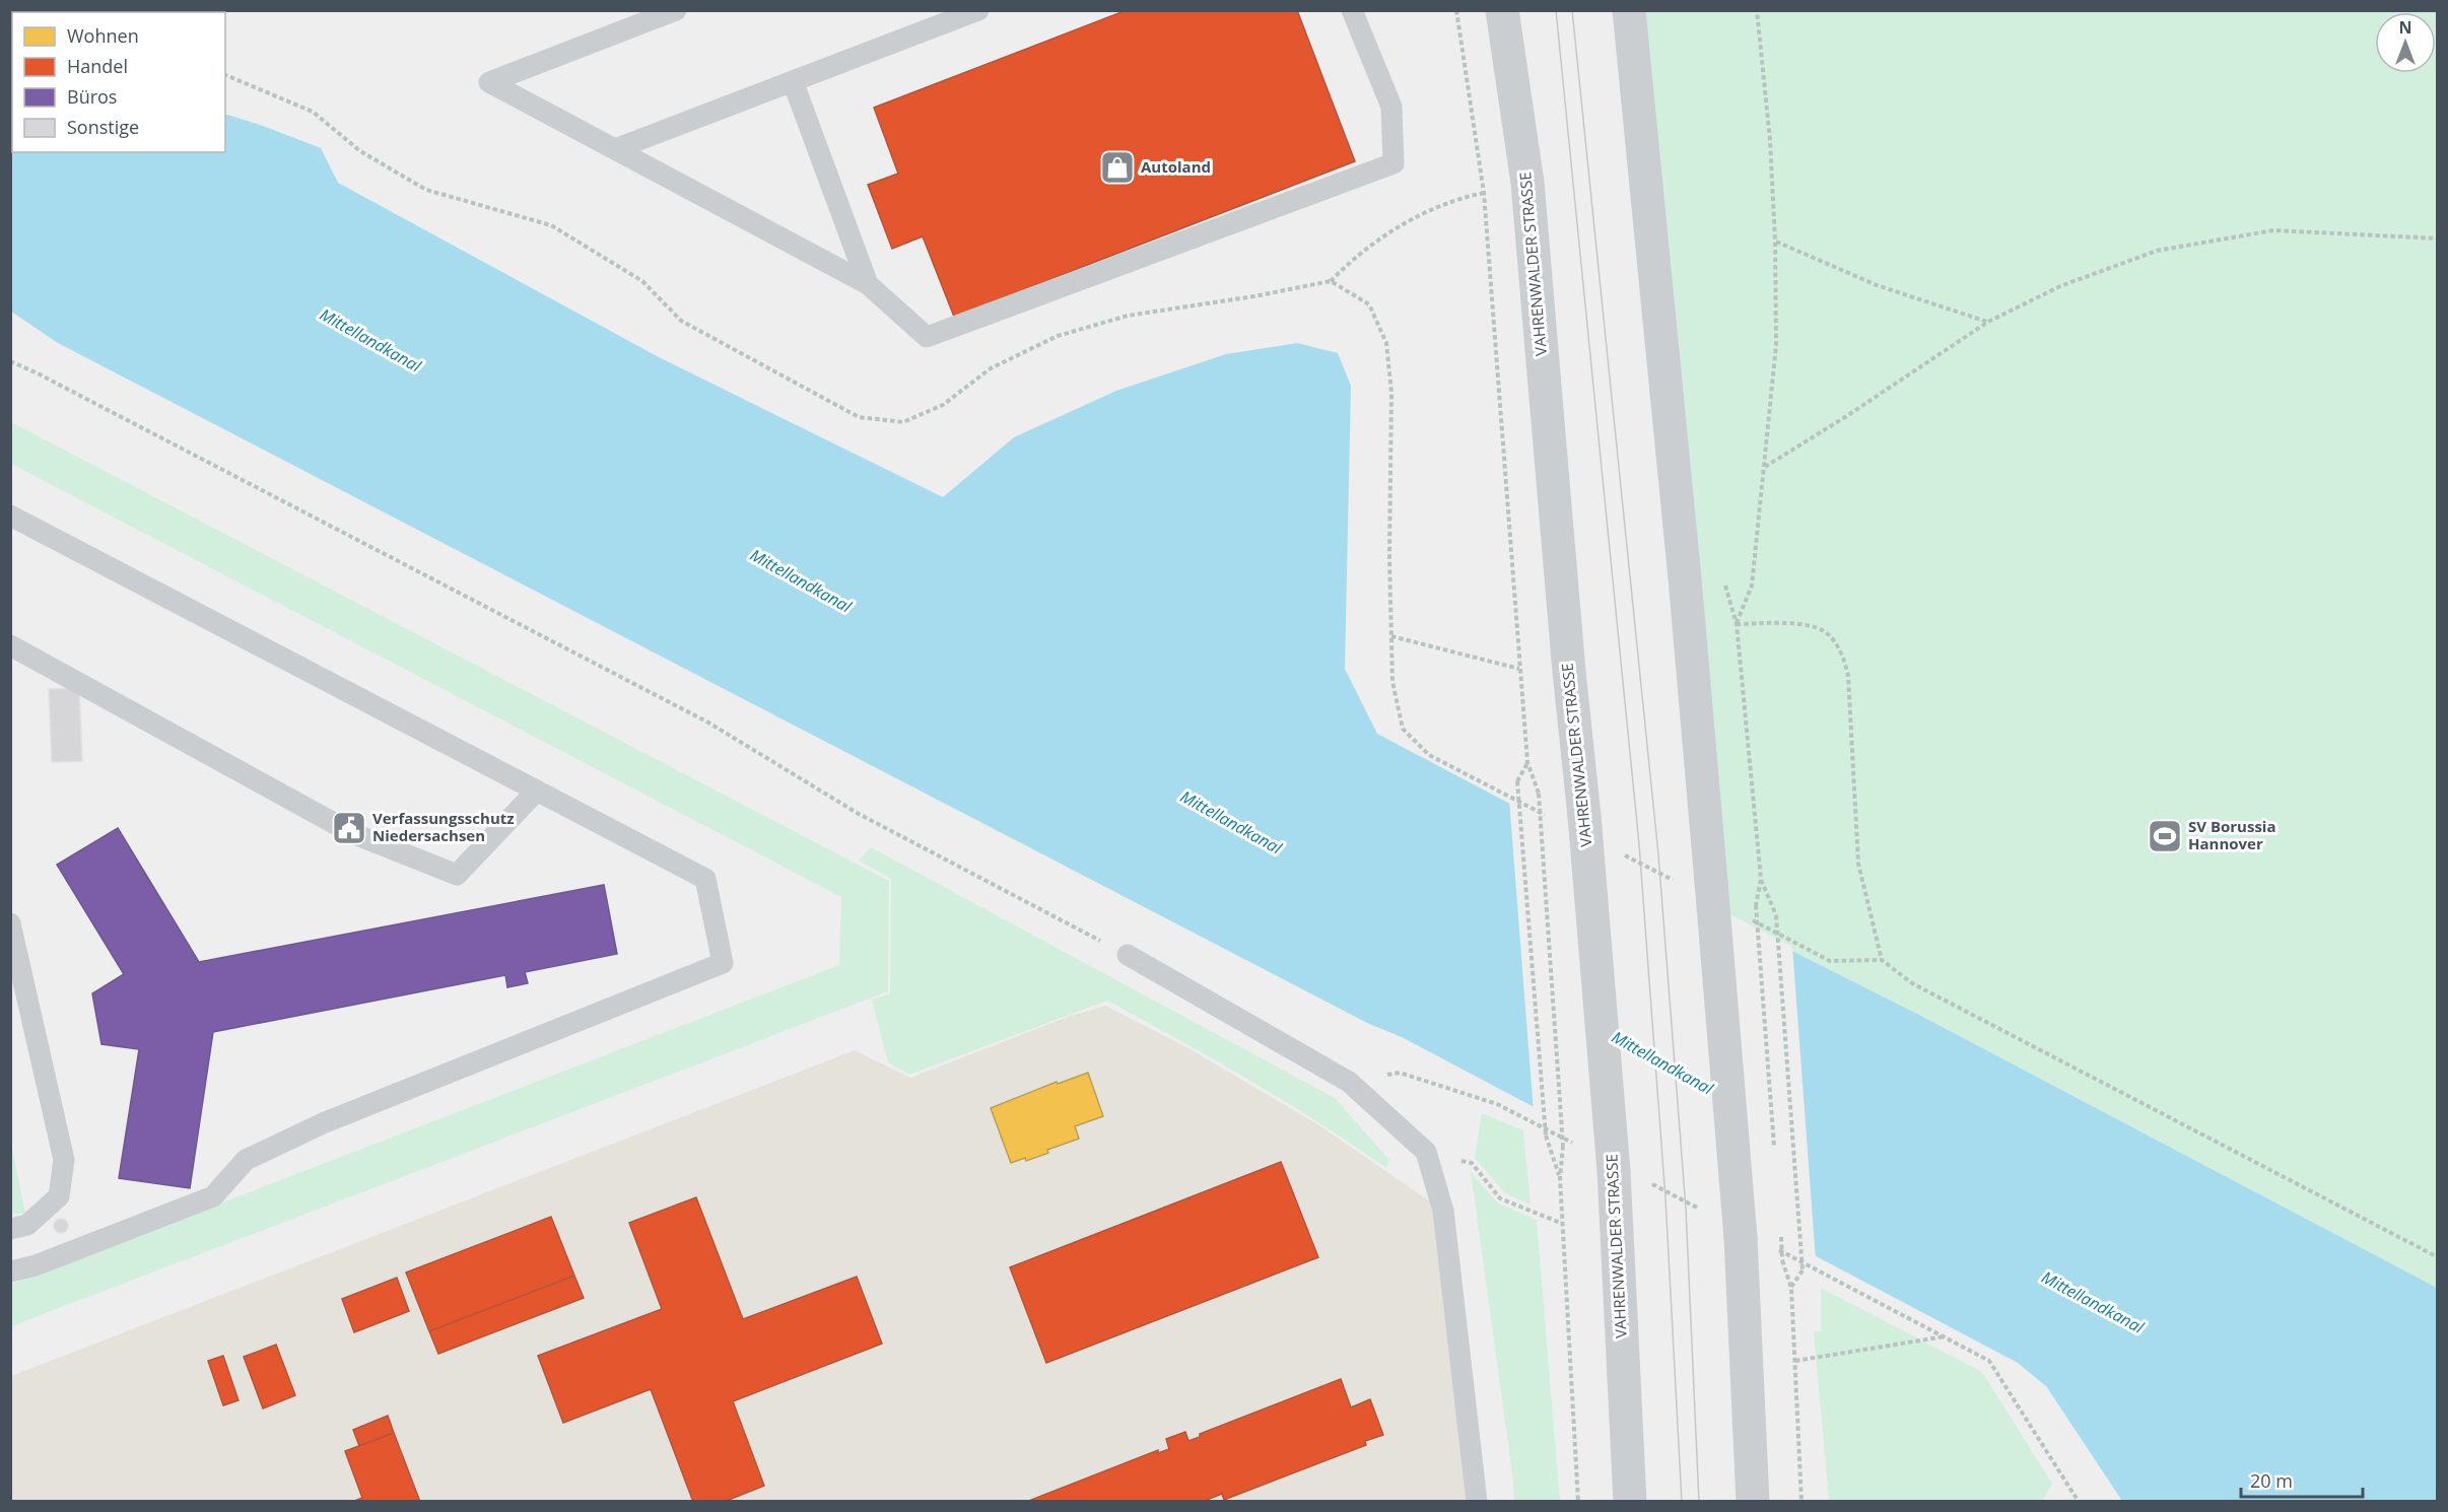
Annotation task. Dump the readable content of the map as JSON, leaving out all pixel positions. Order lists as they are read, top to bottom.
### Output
{
  "streets": {
    "main road": ["VAHRENWALDER STRASSE"]
  },
  "water": ["Mittellandkanal"],
  "places": {
    "shop": ["Autoland"],
    "public building": ["Verfassungsschutz Niedersachsen"],
    "sports": ["SV Borussia Hannover"]
  },
  "legend": [
    "Wohnen",
    "Handel",
    "Büros",
    "Sonstige"
  ],
  "scale_bar": "20 m",
  "north": "top"
}
